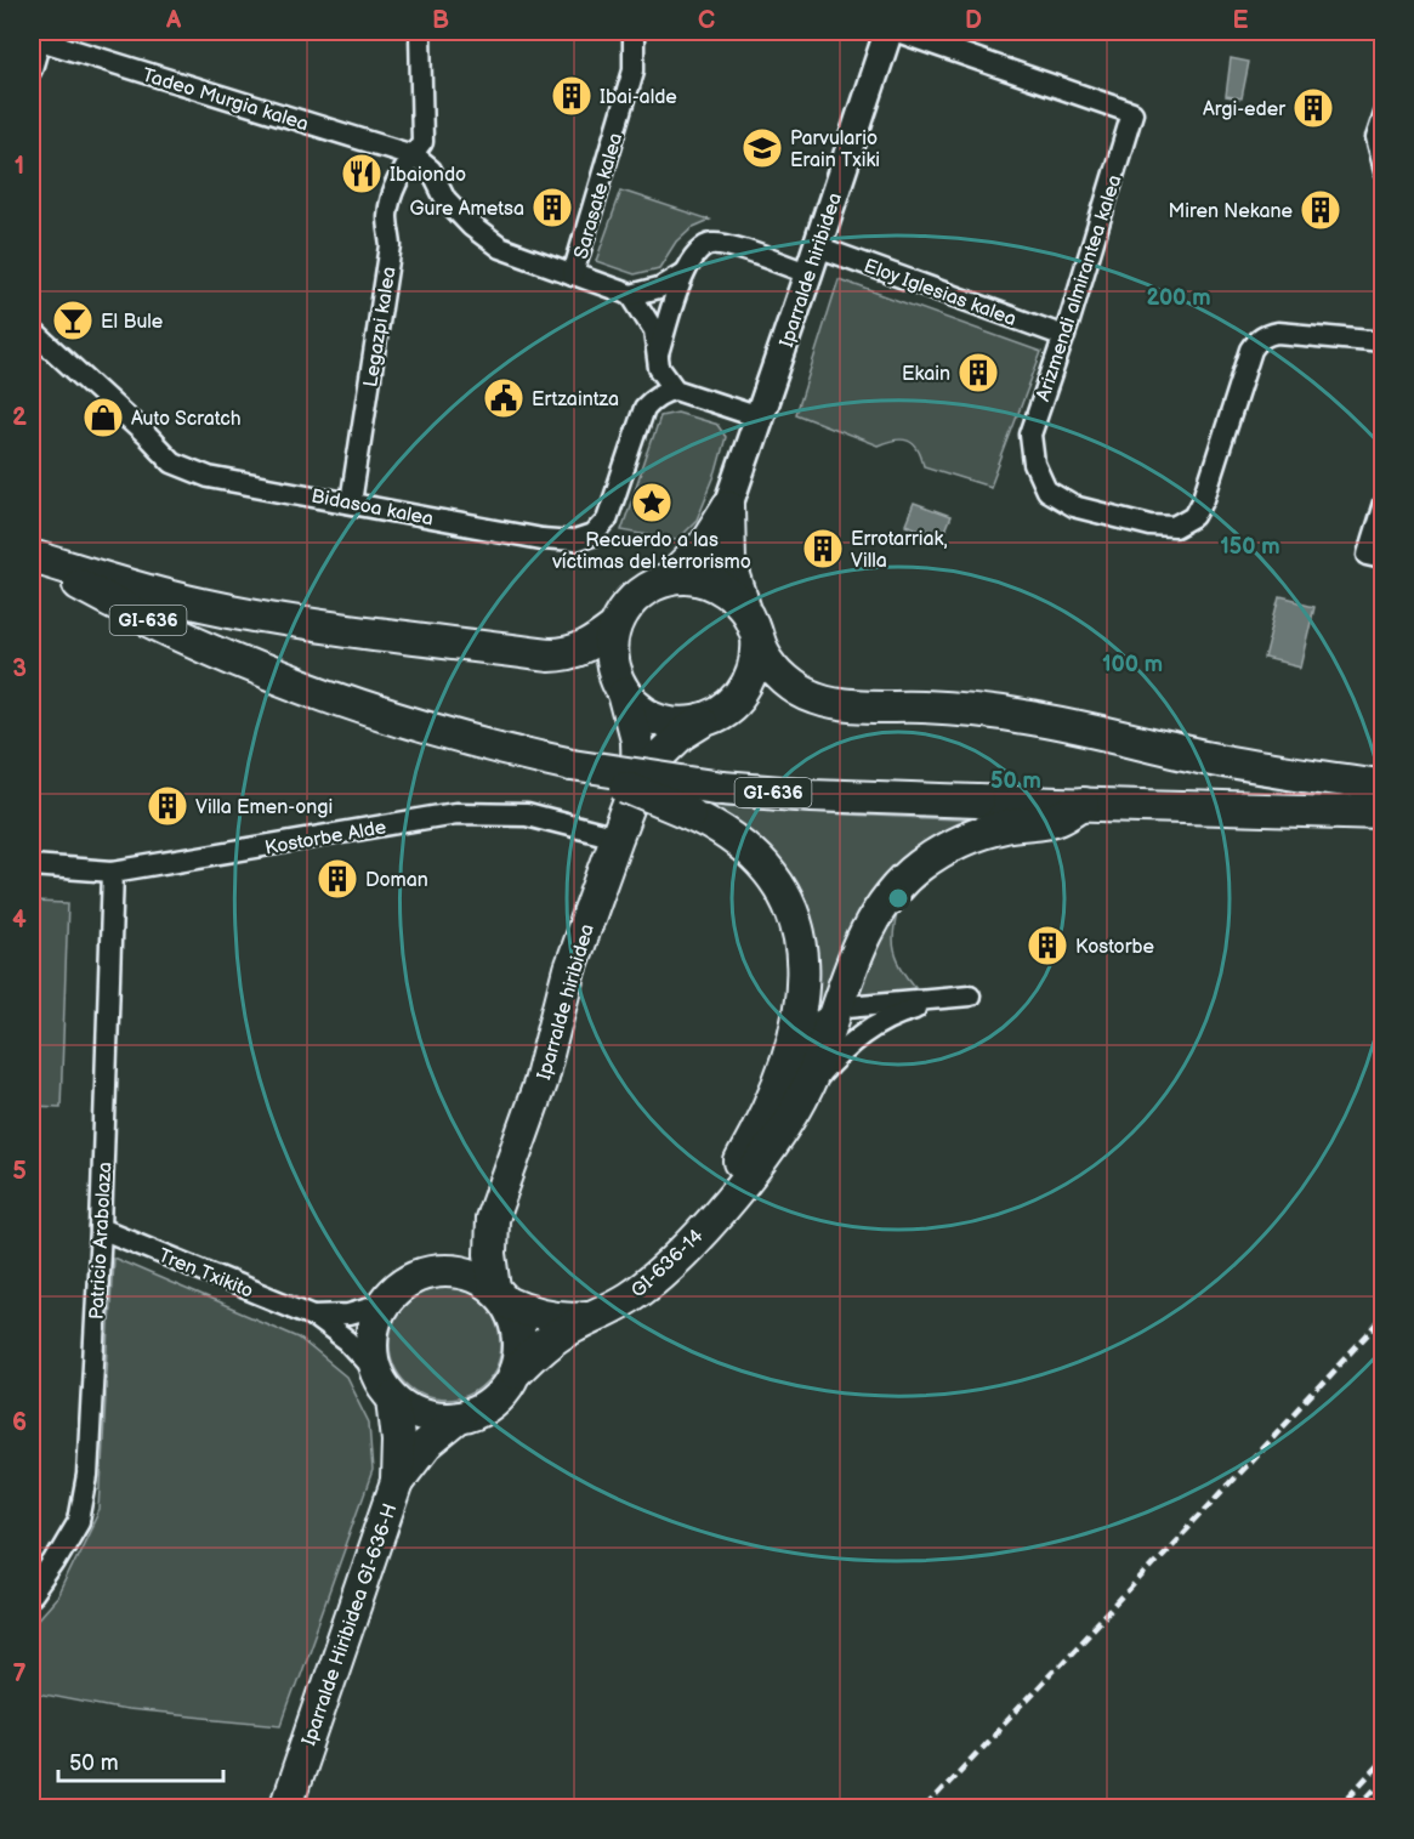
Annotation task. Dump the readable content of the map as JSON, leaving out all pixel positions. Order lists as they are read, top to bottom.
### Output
{
  "streets": {
    "main road": [
      "Iparralde hiribidea",
      "GI-636",
      "GI-636-14",
      "Iparralde Hiribidea GI-636-H"
    ],
    "street": [
      "Tadeo Murgia kalea",
      "Sarasate kalea",
      "Arizmendi almirantea kalea",
      "Eloy Iglesias kalea",
      "Legazpi kalea",
      "Bidasoa kalea",
      "Kostorbe Alde",
      "Patricio Arabolaza",
      "Tren Txikito"
    ]
  },
  "crossings": [
    ["Tadeo Murgia kalea", "Legazpi kalea"],
    ["Iparralde hiribidea", "Eloy Iglesias kalea"],
    ["Iparralde hiribidea", "Kostorbe Alde"],
    ["Iparralde hiribidea", "GI-636-14"],
    ["Iparralde hiribidea", "Tren Txikito"],
    ["Iparralde hiribidea", "Iparralde Hiribidea GI-636-H"],
    ["Arizmendi almirantea kalea", "Eloy Iglesias kalea"],
    ["Legazpi kalea", "Bidasoa kalea"],
    ["GI-636", "GI-636-14"],
    ["Kostorbe Alde", "Patricio Arabolaza"],
    ["Patricio Arabolaza", "Tren Txikito"],
    ["GI-636-14", "Tren Txikito"],
    ["GI-636-14", "Iparralde Hiribidea GI-636-H"],
    ["Tren Txikito", "Iparralde Hiribidea GI-636-H"]
  ],
  "places": {
    "building": [
      "Ibai-alde",
      "Argi-eder",
      "Gure Ametsa",
      "Miren Nekane",
      "Ekain",
      "Errotarriak, Villa",
      "Villa Emen-ongi",
      "Doman",
      "Kostorbe"
    ],
    "school or university": ["Parvulario Erain Txiki"],
    "restaurant": ["Ibaiondo"],
    "bar": ["El Bule"],
    "public building": ["Ertzaintza"],
    "shop": ["Auto Scratch"],
    "place": ["Recuerdo a las víctimas del terrorismo"]
  },
  "scale_bar": "50 m",
  "grid": {
    "columns": [
      "A",
      "B",
      "C",
      "D",
      "E"
    ],
    "rows": [
      "1",
      "2",
      "3",
      "4",
      "5",
      "6",
      "7"
    ]
  },
  "rings": [
    "200 m",
    "150 m",
    "100 m",
    "50 m"
  ]
}
